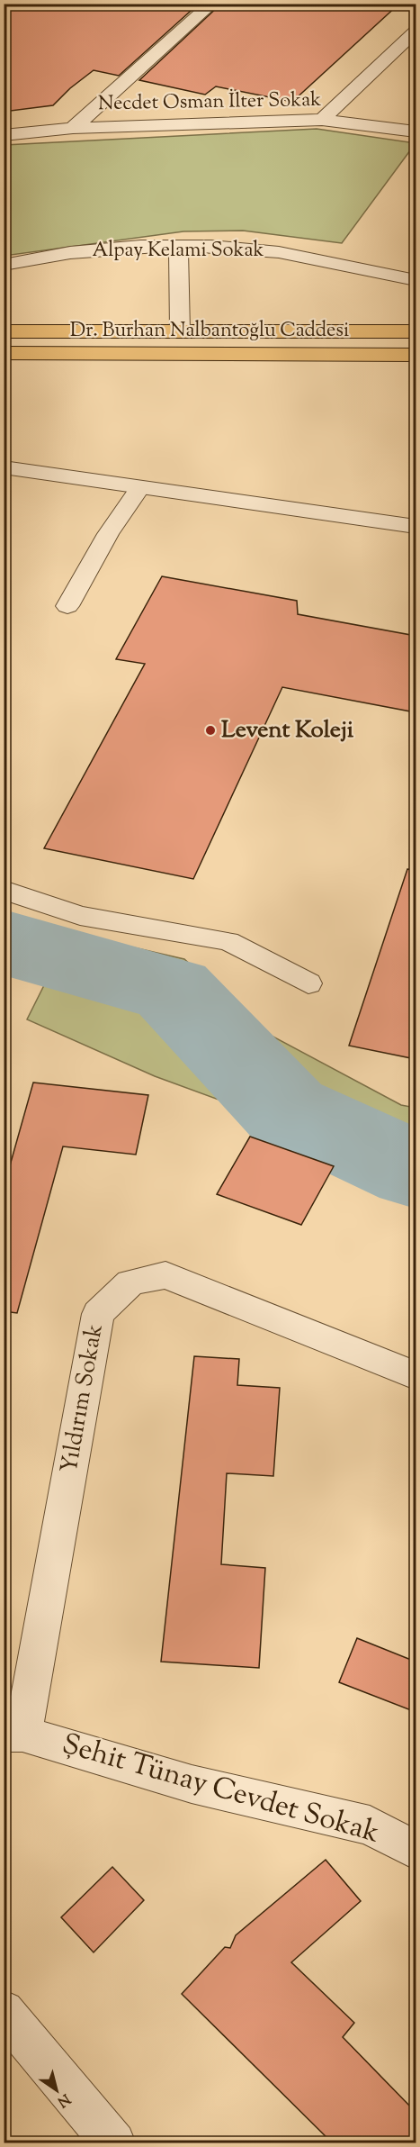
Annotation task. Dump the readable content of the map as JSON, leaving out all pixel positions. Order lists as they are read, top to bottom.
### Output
{
  "streets": {
    "main road": ["Dr. Burhan Nalbantoğlu Caddesi"],
    "street": [
      "Necdet Osman İlter Sokak",
      "Alpay Kelami Sokak",
      "Yıldırım Sokak",
      "Şehit Tünay Cevdet Sokak"
    ]
  },
  "crossings": [
    ["Yıldırım Sokak", "Şehit Tünay Cevdet Sokak"]
  ],
  "places": ["Levent Koleji"],
  "north": "bottom right"
}
